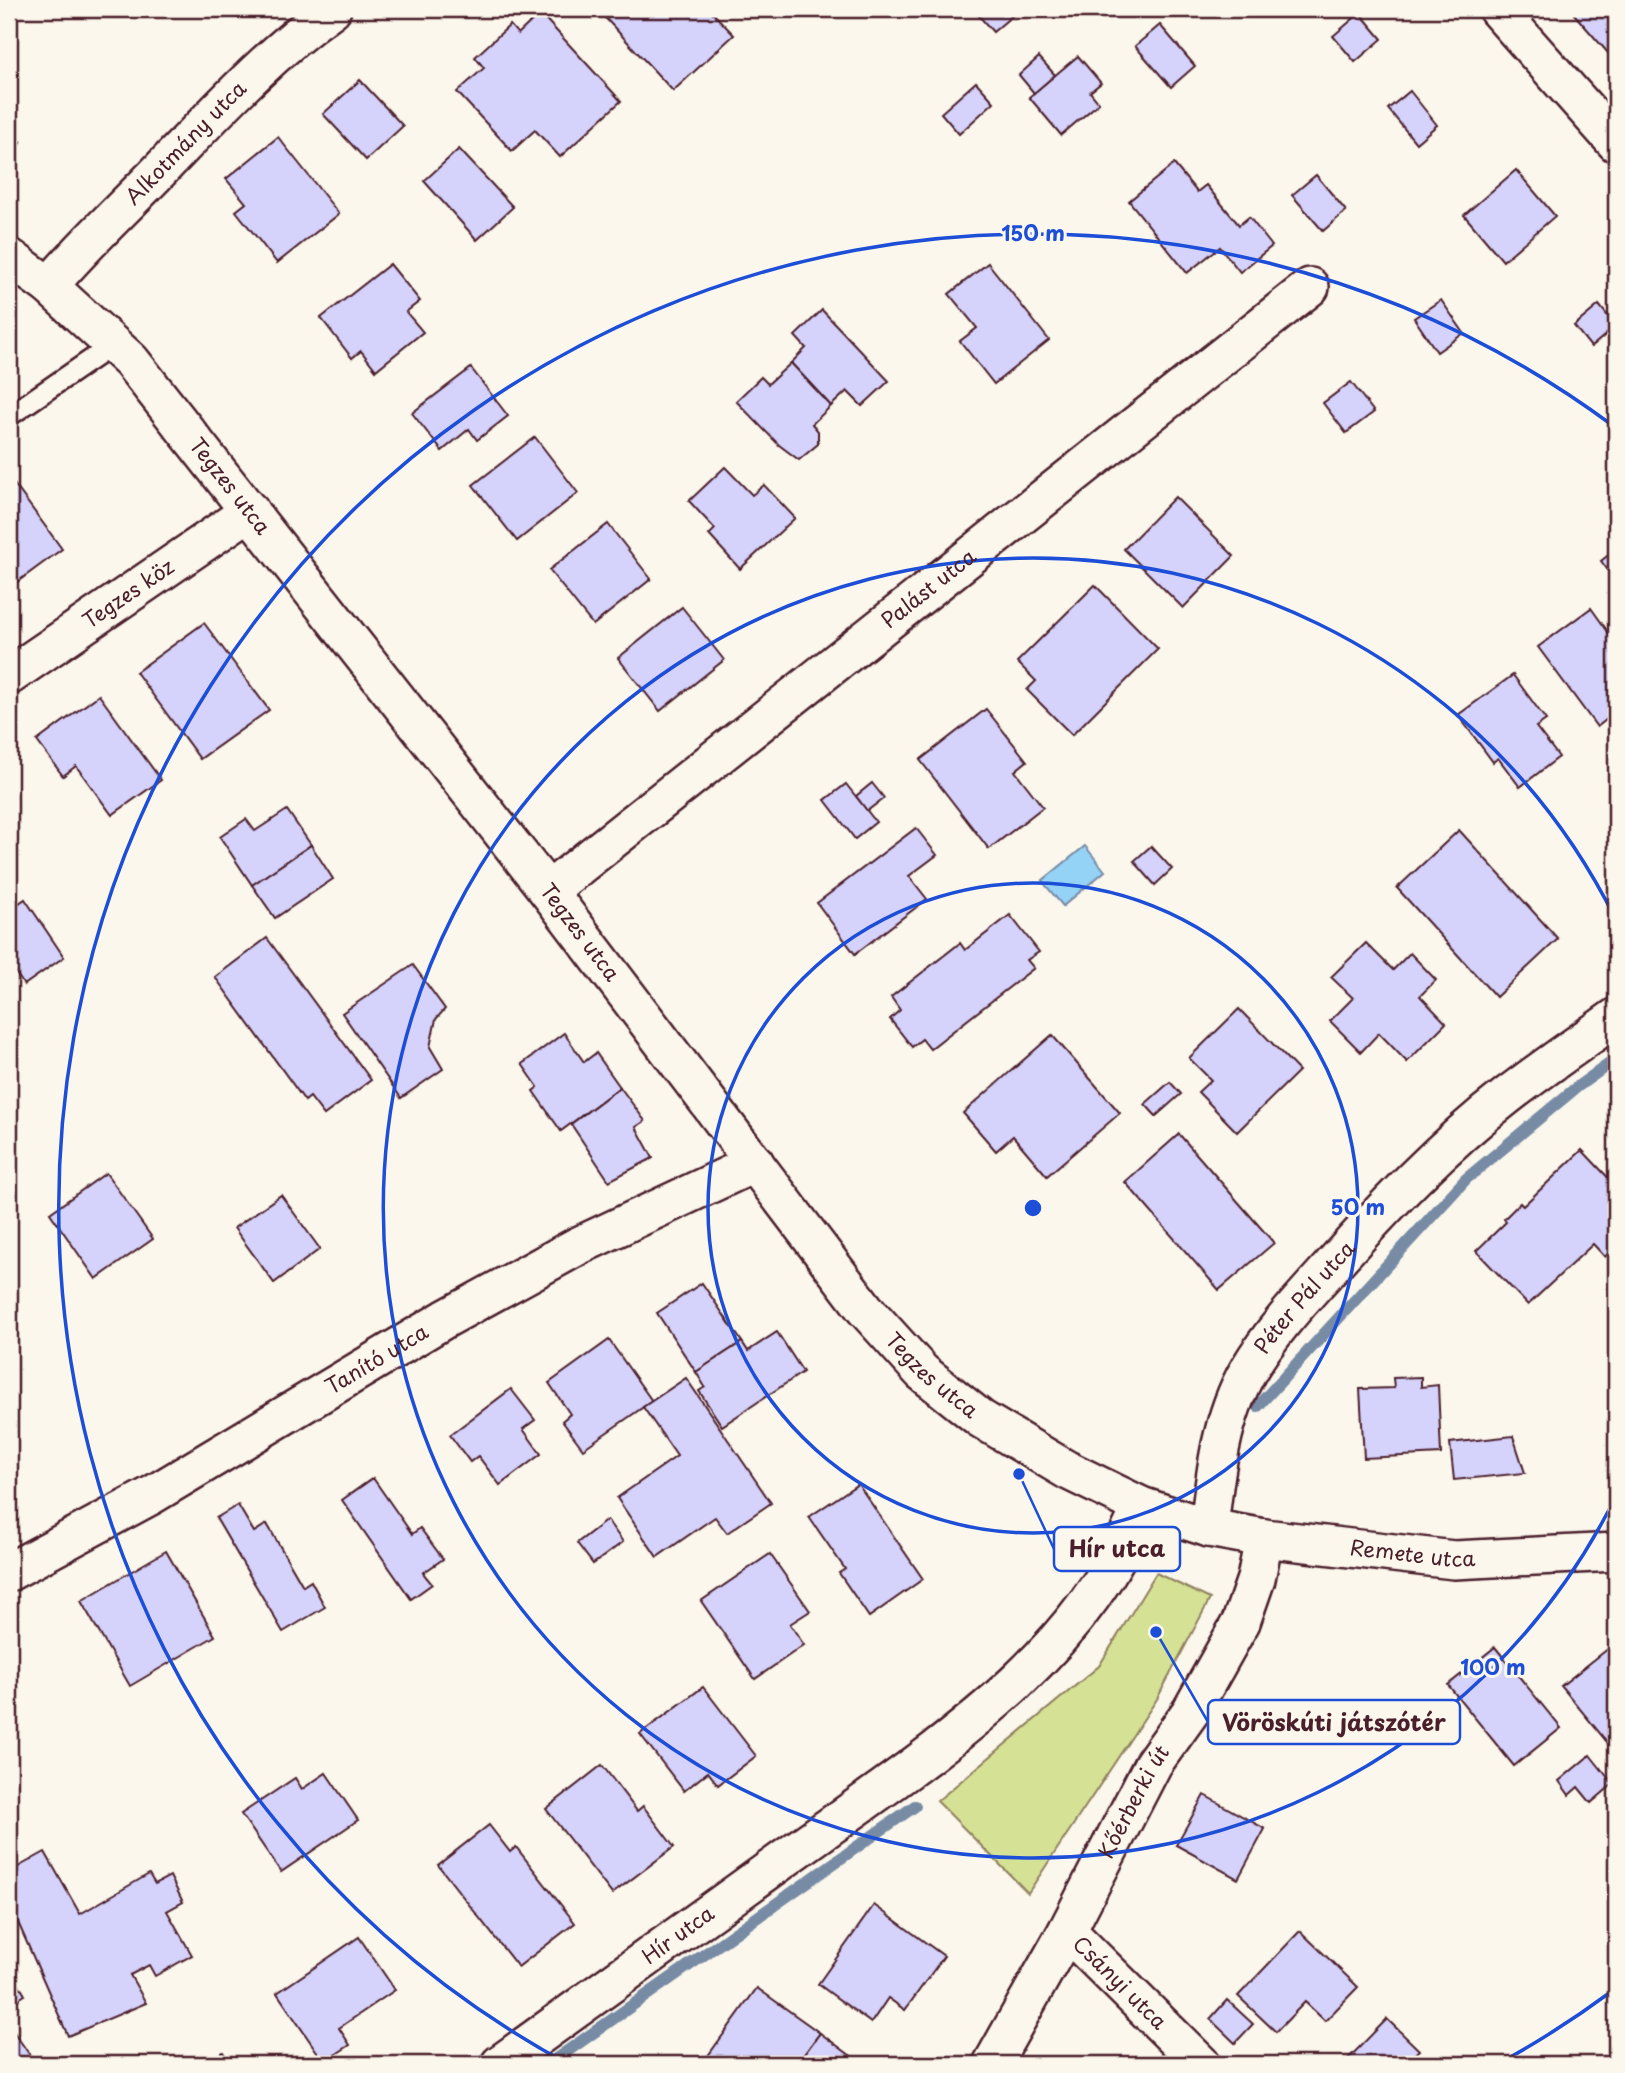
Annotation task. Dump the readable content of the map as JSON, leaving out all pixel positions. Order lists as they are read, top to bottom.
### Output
{
  "streets": {
    "street": [
      "Alkotmány utca",
      "Tegzes utca",
      "Palást utca",
      "Tegzes köz",
      "Péter Pál utca",
      "Tanító utca",
      "Remete utca",
      "Kőérberki út",
      "Hír utca",
      "Csányi utca"
    ]
  },
  "crossings": [
    ["Alkotmány utca", "Tegzes utca"],
    ["Tegzes utca", "Palást utca"],
    ["Tegzes utca", "Tegzes köz"],
    ["Tegzes utca", "Péter Pál utca"],
    ["Tegzes utca", "Tanító utca"],
    ["Tegzes utca", "Remete utca"],
    ["Tegzes utca", "Hír utca"],
    ["Péter Pál utca", "Remete utca"],
    ["Remete utca", "Kőérberki út"],
    ["Kőérberki út", "Csányi utca"]
  ],
  "places": ["Hír utca", "Vöröskúti játszótér"],
  "rings": ["150 m", "50 m", "100 m"]
}
